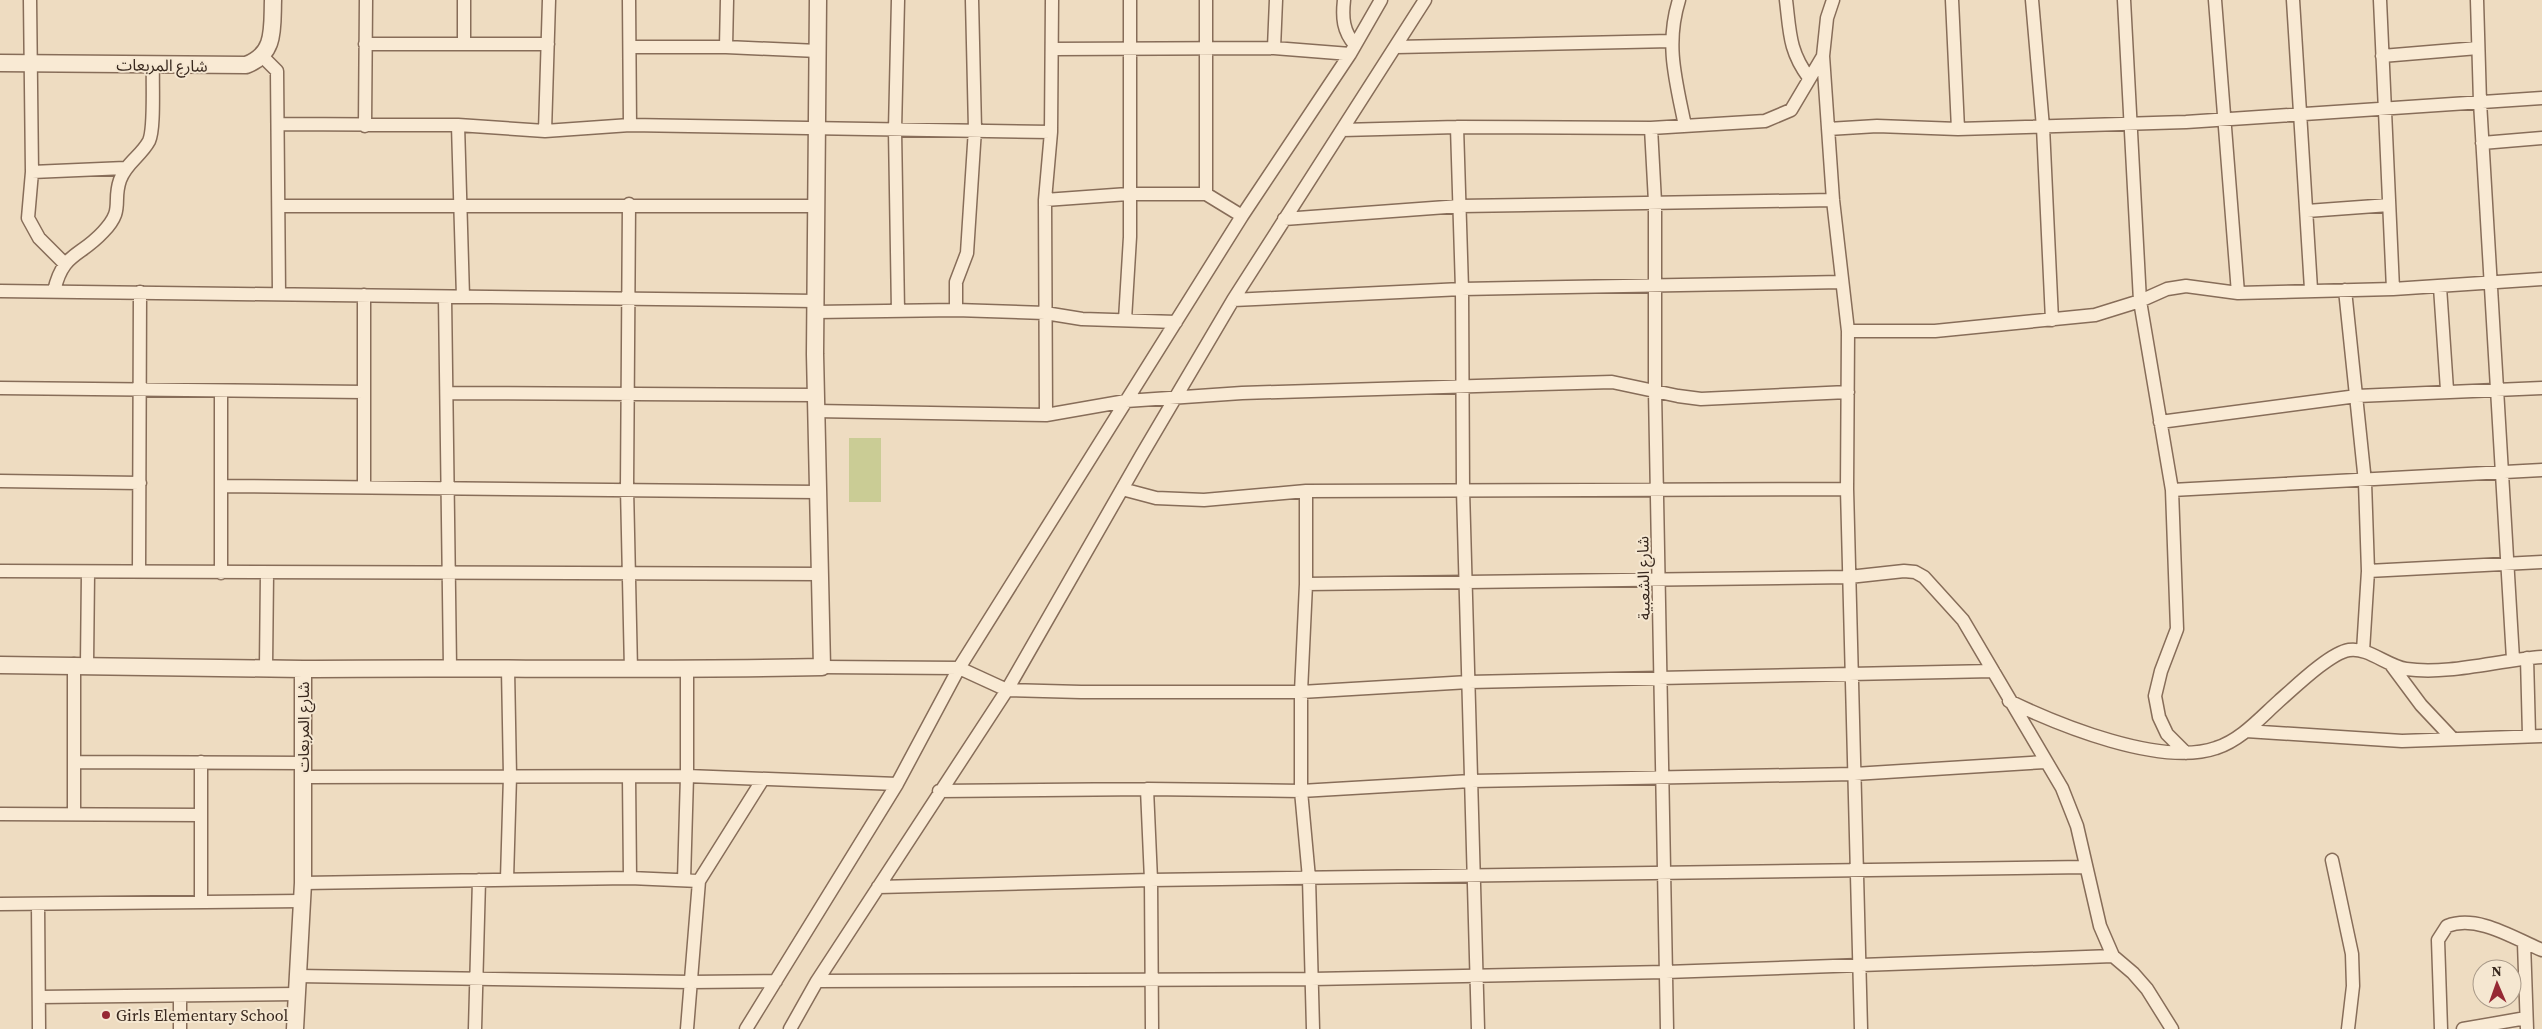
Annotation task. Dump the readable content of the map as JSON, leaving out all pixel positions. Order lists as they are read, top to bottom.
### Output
{
  "streets": {
    "street": ["شارع المربعات", "شارع الشعبية"]
  },
  "places": ["Girls Elementary School"],
  "north": "top"
}
